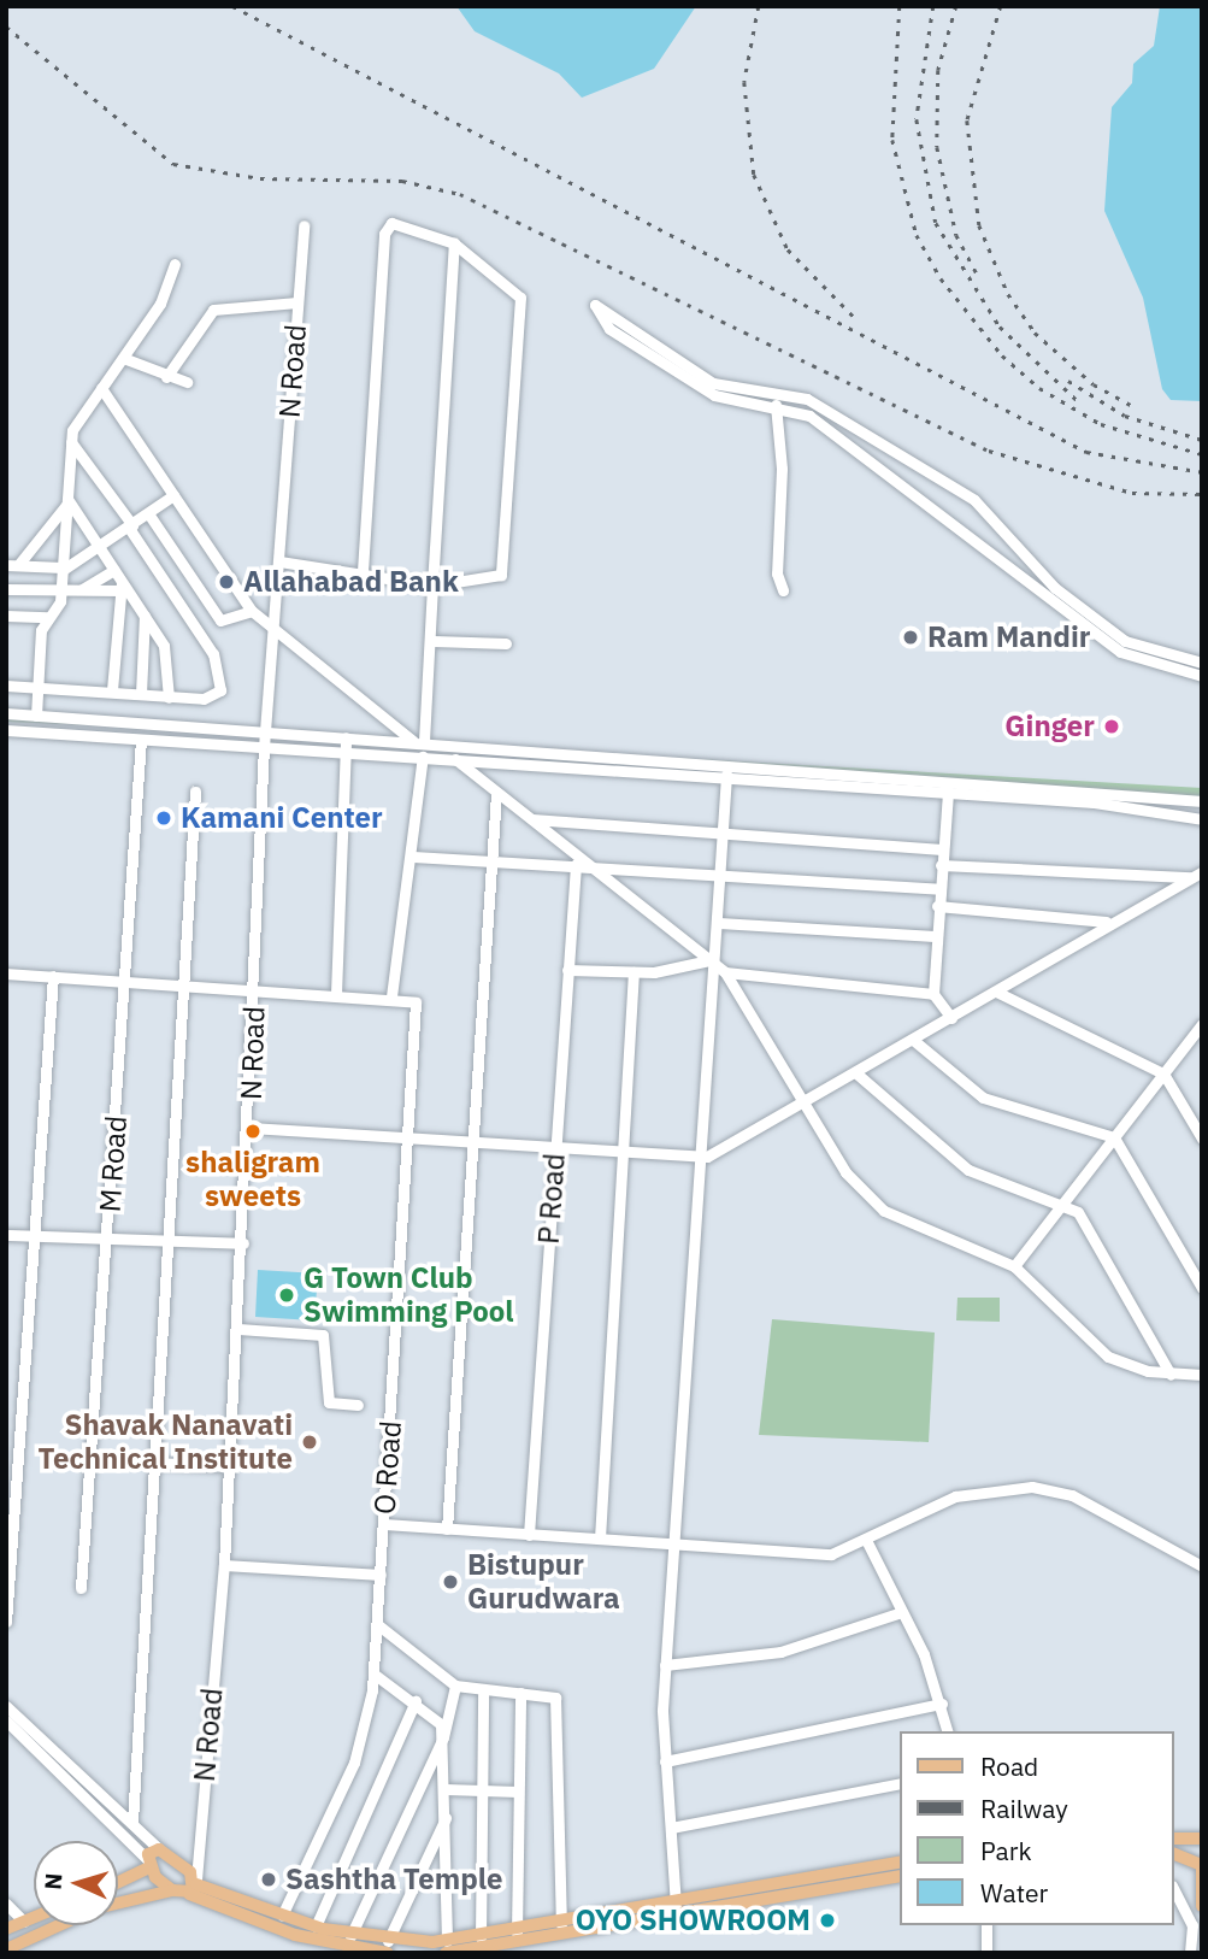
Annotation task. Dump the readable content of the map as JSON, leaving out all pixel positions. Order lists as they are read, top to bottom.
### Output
{
  "streets": {
    "street": [
      "N Road",
      "M Road",
      "P Road",
      "O Road"
    ]
  },
  "places": [
    "Allahabad Bank",
    "Ram Mandir",
    "Ginger",
    "Kamani Center",
    "shaligram sweets",
    "G Town Club Swimming Pool",
    "Shavak Nanavati Technical Institute",
    "Bistupur Gurudwara",
    "Sashtha Temple",
    "OYO SHOWROOM"
  ],
  "legend": [
    "Road",
    "Railway",
    "Park",
    "Water"
  ],
  "north": "left"
}
